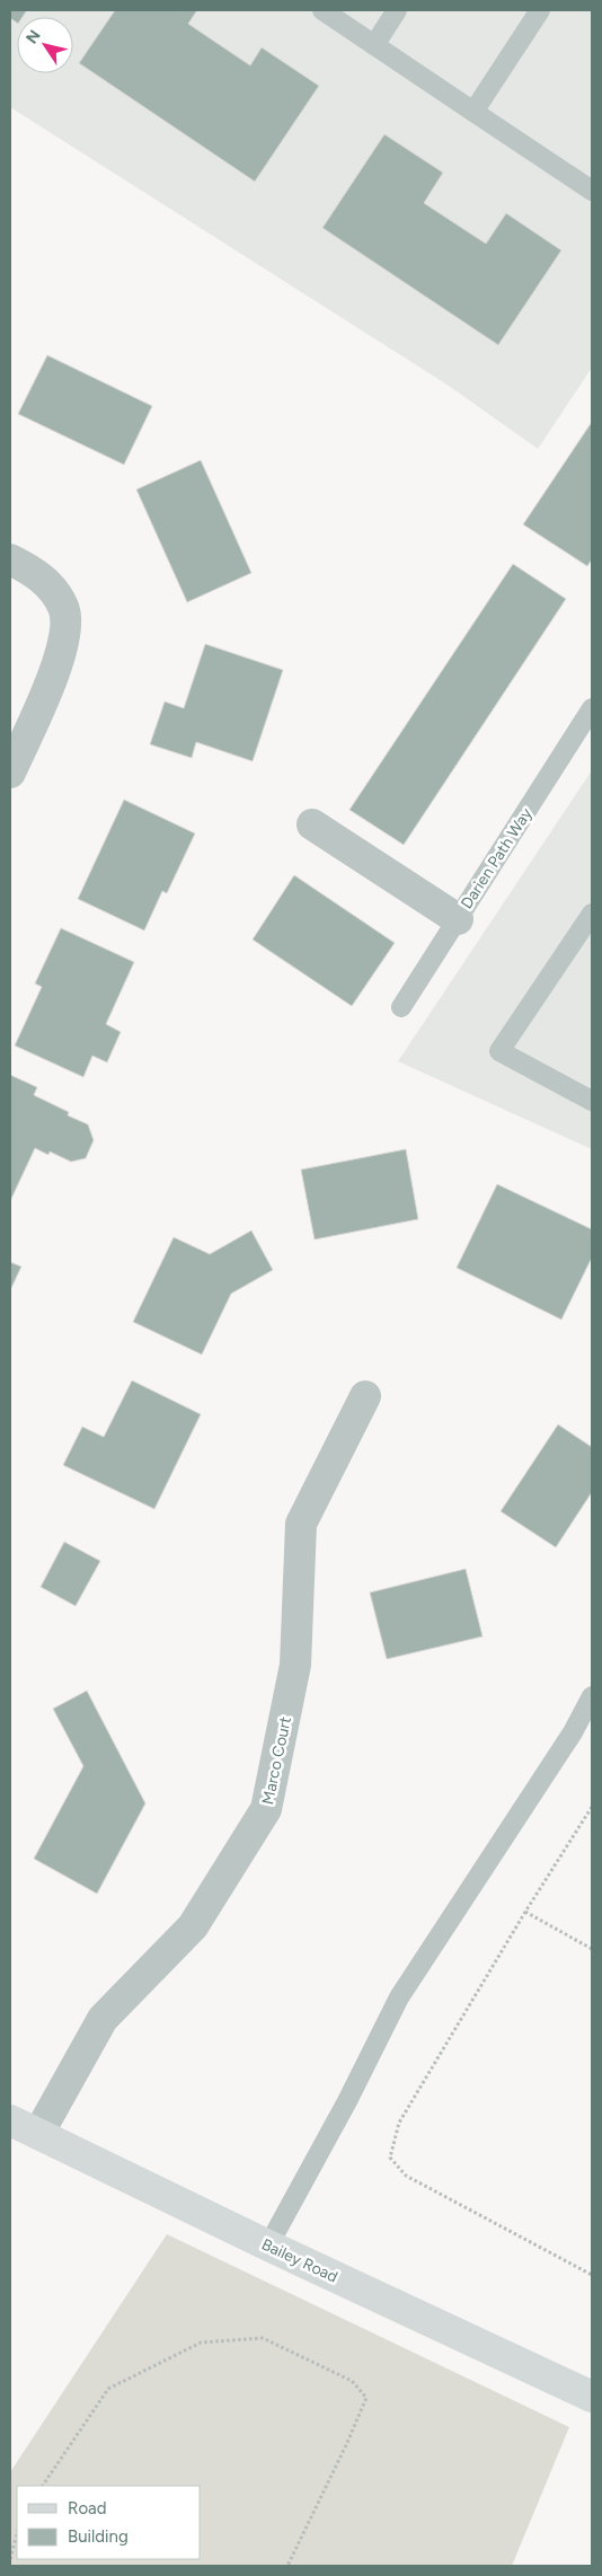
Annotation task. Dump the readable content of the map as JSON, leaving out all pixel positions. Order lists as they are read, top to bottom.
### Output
{
  "streets": {
    "street": ["Marco Court", "Bailey Road"],
    "lane": ["Darien Path Way"]
  },
  "crossings": [
    ["Marco Court", "Bailey Road"]
  ],
  "legend": ["Road", "Building"],
  "north": "top left"
}
